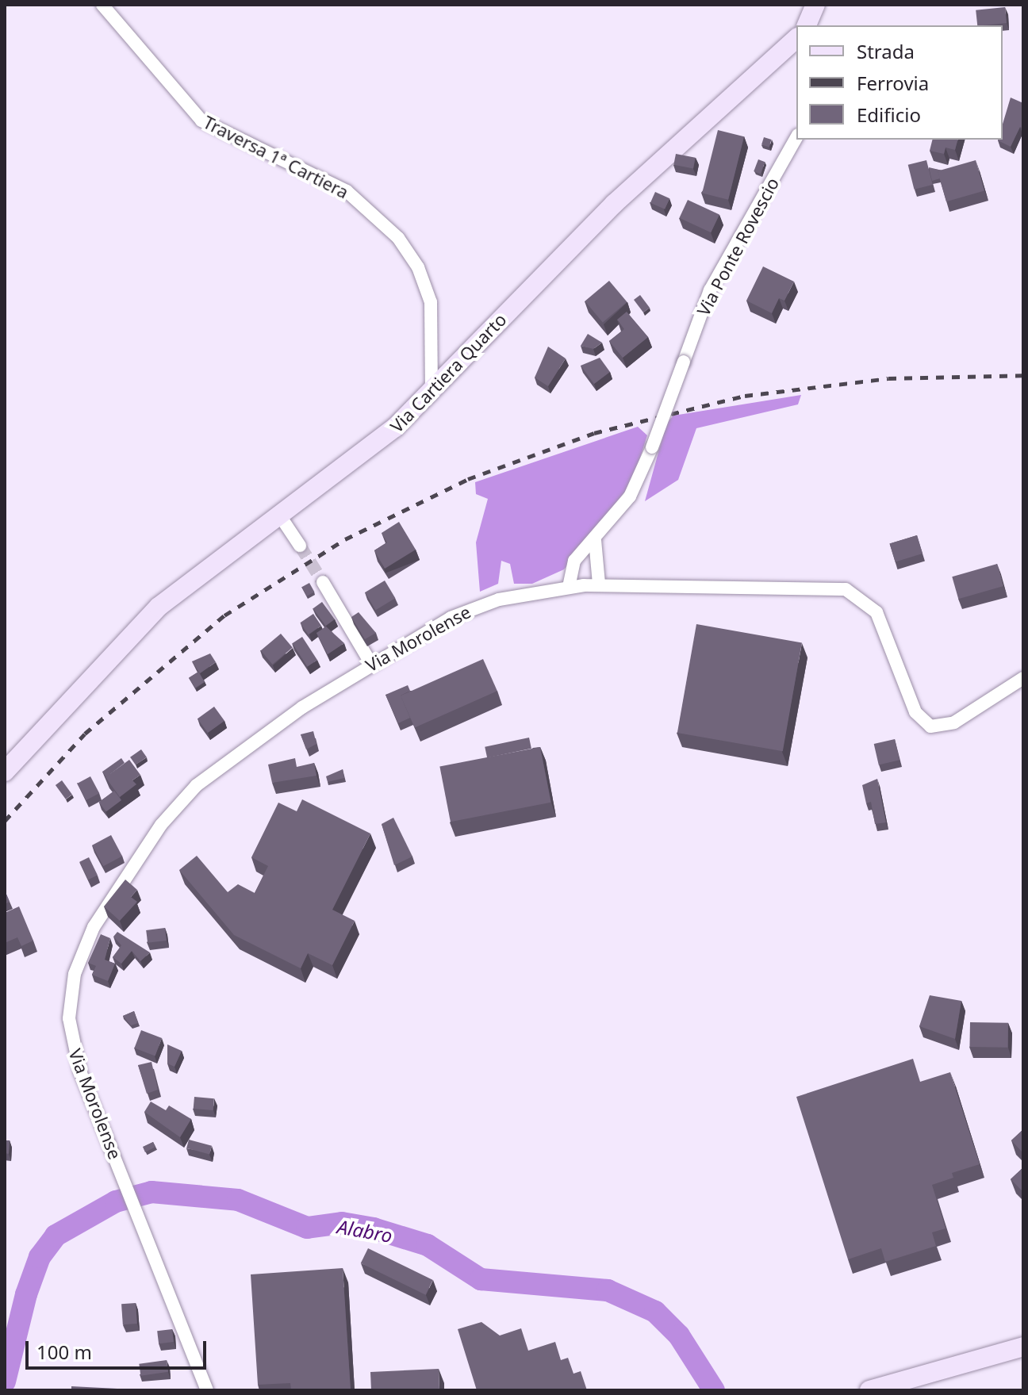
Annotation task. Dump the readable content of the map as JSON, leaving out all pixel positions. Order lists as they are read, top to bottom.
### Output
{
  "streets": {
    "street": [
      "Traversa 1ª Cartiera",
      "Via Ponte Rovescio",
      "Via Cartiera Quarto",
      "Via Morolense"
    ]
  },
  "crossings": [
    ["Traversa 1ª Cartiera", "Via Cartiera Quarto"]
  ],
  "water": ["Alabro"],
  "legend": ["Strada", "Ferrovia", "Edificio"],
  "scale_bar": "100 m"
}
